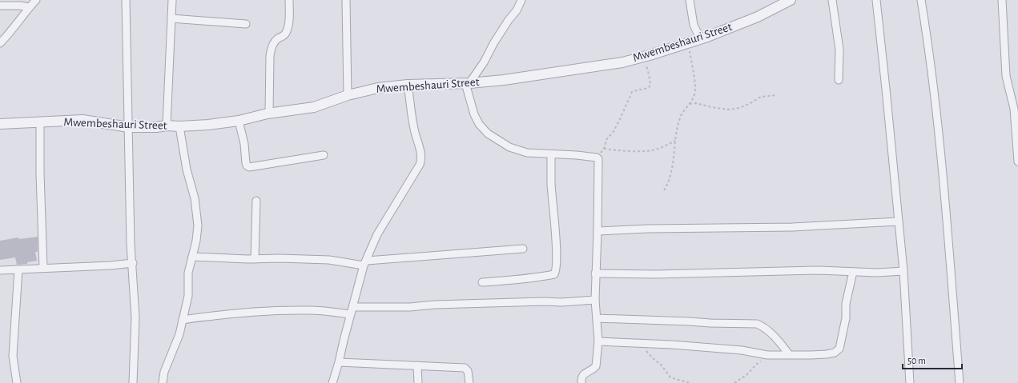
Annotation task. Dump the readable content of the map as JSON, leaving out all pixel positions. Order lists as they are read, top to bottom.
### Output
{
  "streets": {
    "street": ["Mwembeshauri Street"]
  },
  "scale_bar": "50 m"
}
